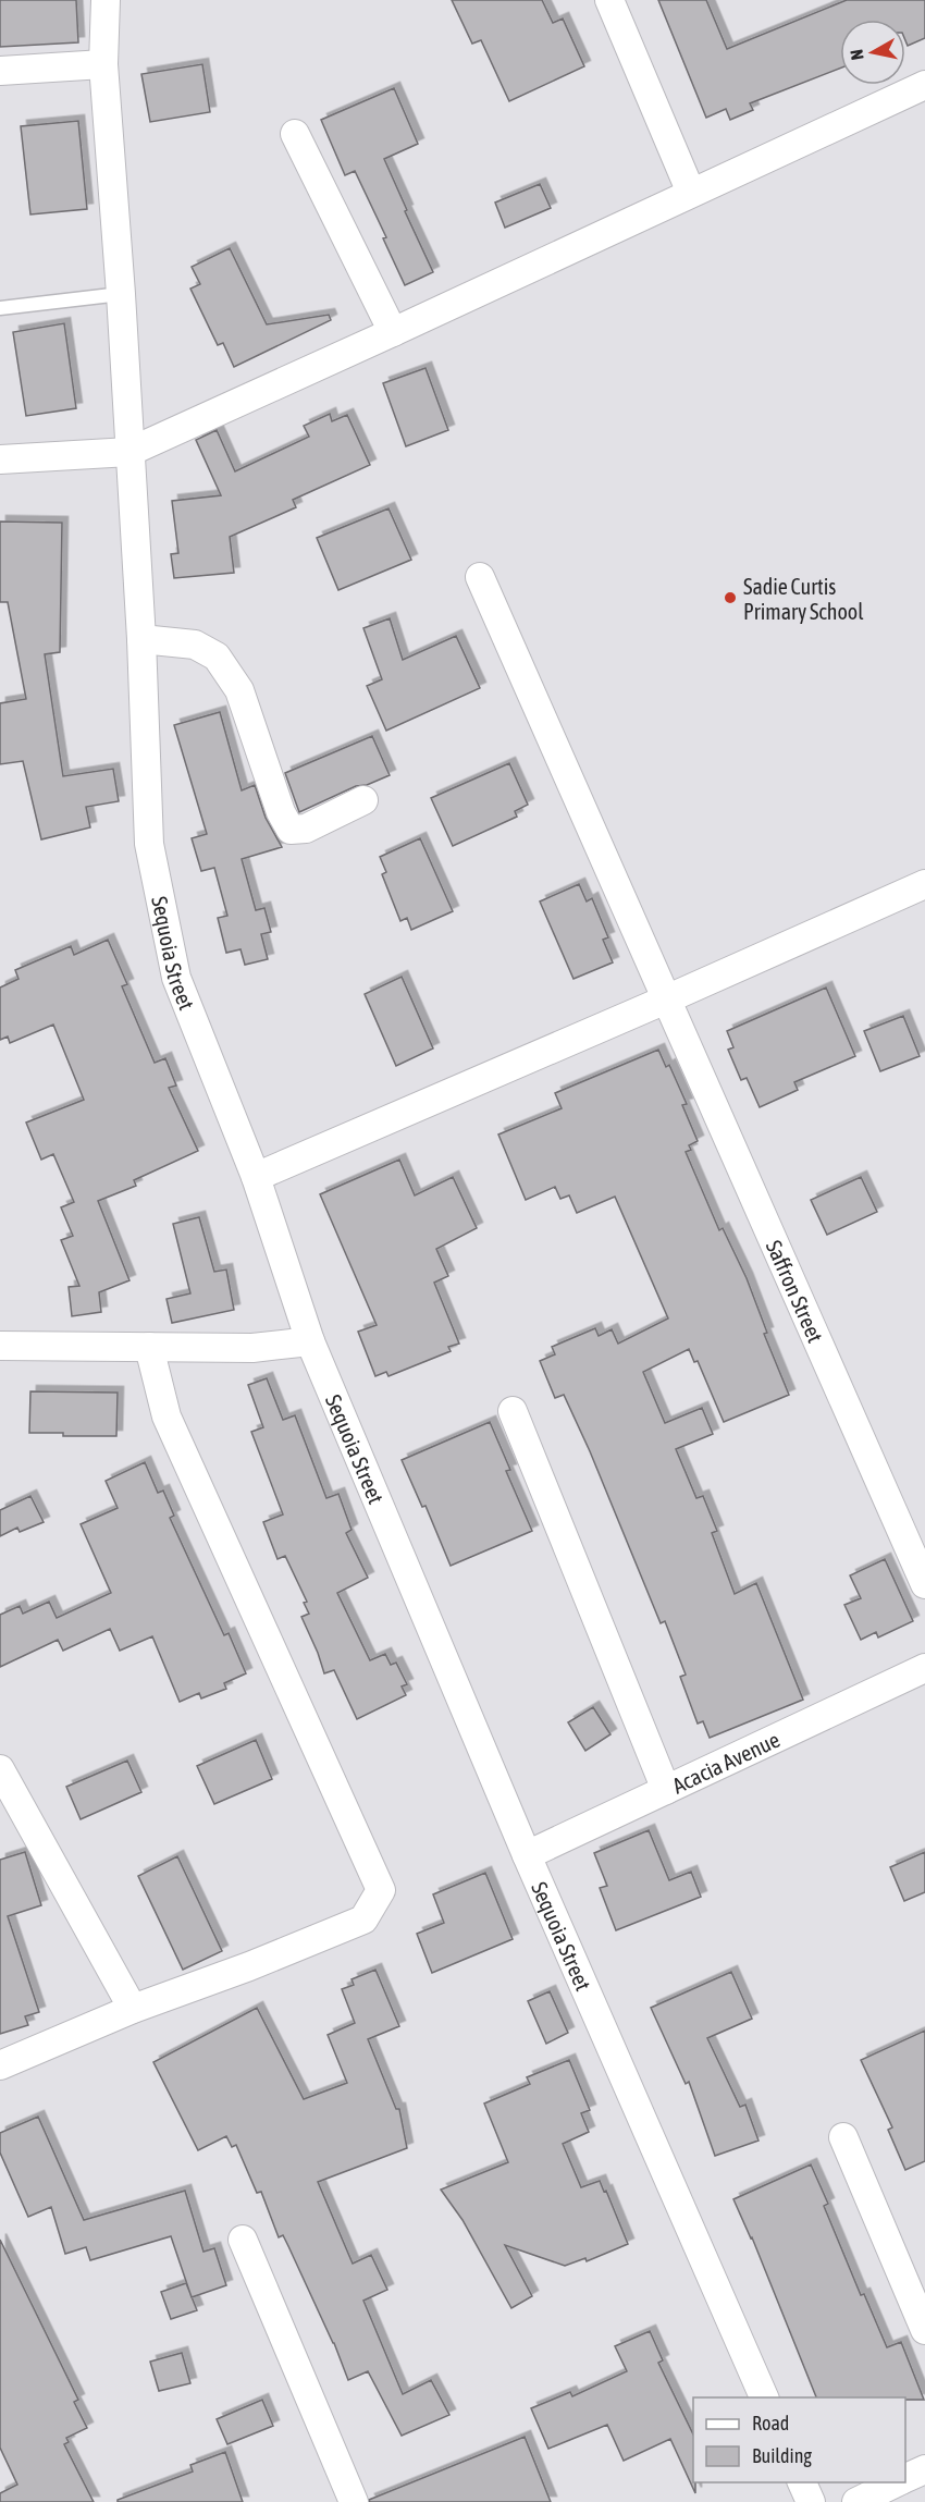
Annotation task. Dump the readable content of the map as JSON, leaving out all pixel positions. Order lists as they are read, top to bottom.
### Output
{
  "streets": {
    "street": ["Sequoia Street", "Saffron Street", "Acacia Avenue"]
  },
  "crossings": [
    ["Sequoia Street", "Acacia Avenue"]
  ],
  "places": ["Sadie Curtis Primary School"],
  "legend": ["Road", "Building"],
  "north": "left"
}
